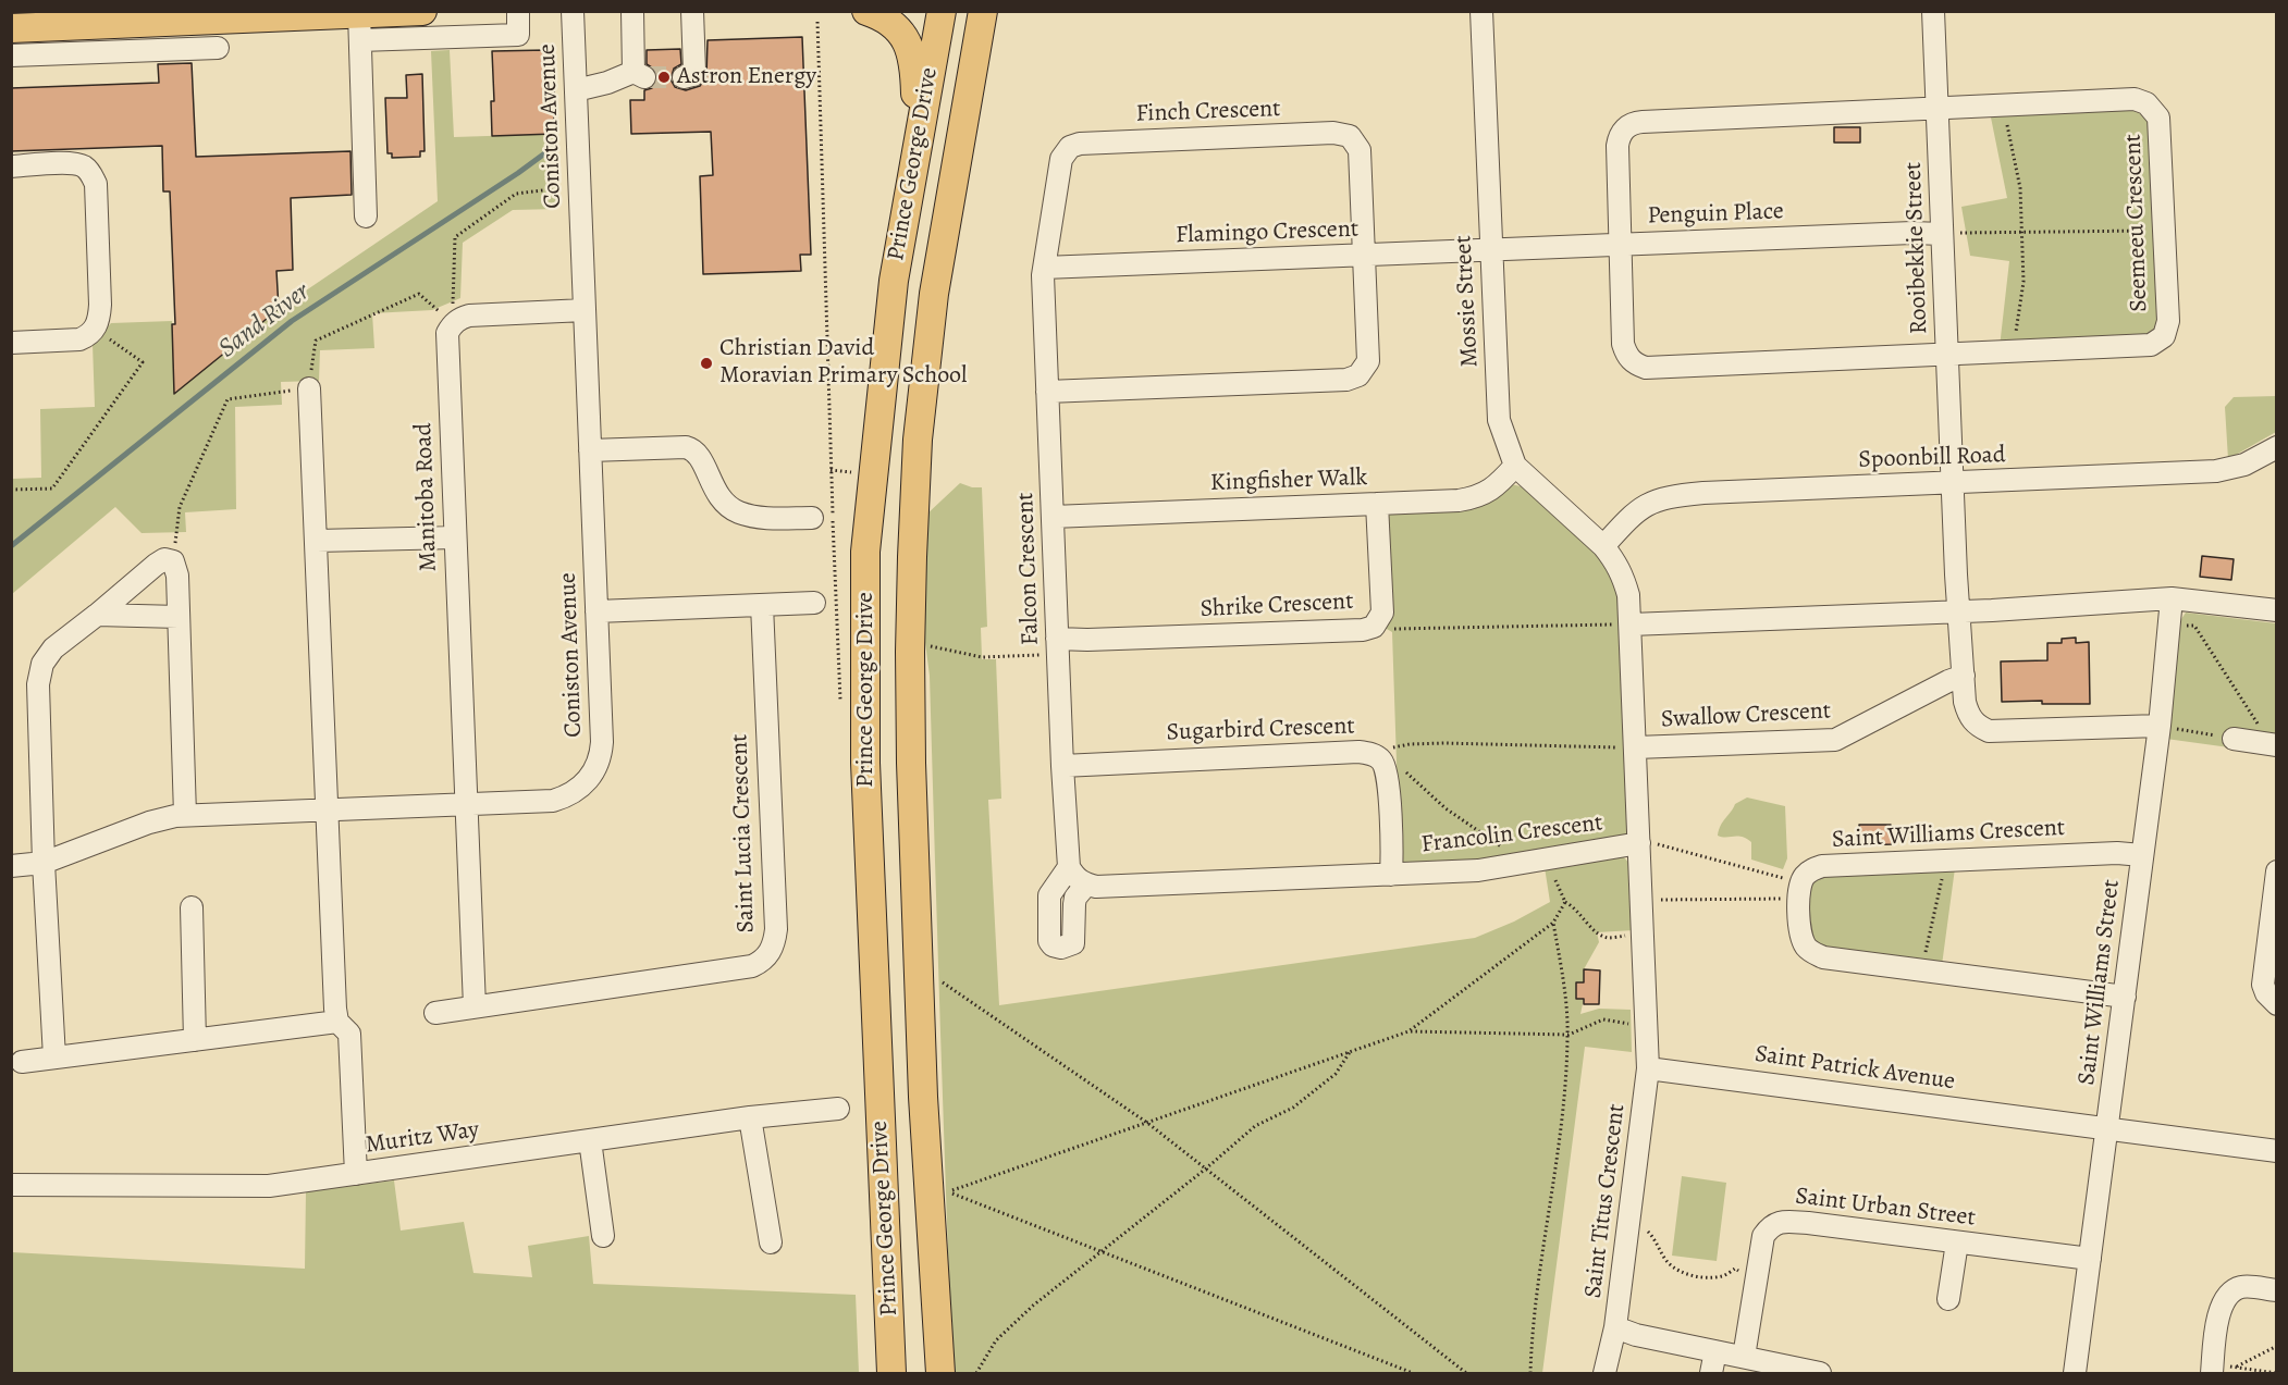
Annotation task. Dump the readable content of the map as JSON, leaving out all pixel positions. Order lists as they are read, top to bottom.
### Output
{
  "streets": {
    "main road": ["Prince George Drive"],
    "street": [
      "Finch Crescent",
      "Coniston Avenue",
      "Penguin Place",
      "Seemeeu Crescent",
      "Flamingo Crescent",
      "Rooibekkie Street",
      "Mossie Street",
      "Spoonbill Road",
      "Kingfisher Walk",
      "Manitoba Road",
      "Falcon Crescent",
      "Shrike Crescent",
      "Swallow Crescent",
      "Sugarbird Crescent",
      "Saint Lucia Crescent",
      "Francolin Crescent",
      "Saint Williams Crescent",
      "Saint Williams Street",
      "Saint Patrick Avenue",
      "Muritz Way",
      "Saint Titus Crescent",
      "Saint Urban Street"
    ]
  },
  "crossings": [
    ["Finch Crescent", "Flamingo Crescent"],
    ["Finch Crescent", "Falcon Crescent"],
    ["Coniston Avenue", "Manitoba Road"],
    ["Penguin Place", "Seemeeu Crescent"],
    ["Penguin Place", "Flamingo Crescent"],
    ["Penguin Place", "Rooibekkie Street"],
    ["Penguin Place", "Mossie Street"],
    ["Seemeeu Crescent", "Rooibekkie Street"],
    ["Flamingo Crescent", "Mossie Street"],
    ["Flamingo Crescent", "Falcon Crescent"],
    ["Rooibekkie Street", "Spoonbill Road"],
    ["Mossie Street", "Spoonbill Road"],
    ["Mossie Street", "Kingfisher Walk"],
    ["Mossie Street", "Francolin Crescent"],
    ["Spoonbill Road", "Francolin Crescent"],
    ["Kingfisher Walk", "Falcon Crescent"],
    ["Kingfisher Walk", "Shrike Crescent"],
    ["Falcon Crescent", "Shrike Crescent"],
    ["Falcon Crescent", "Sugarbird Crescent"],
    ["Swallow Crescent", "Francolin Crescent"],
    ["Saint Williams Crescent", "Saint Williams Street"],
    ["Saint Williams Street", "Saint Patrick Avenue"],
    ["Saint Williams Street", "Saint Urban Street"],
    ["Saint Patrick Avenue", "Saint Titus Crescent"],
    ["Saint Titus Crescent", "Saint Urban Street"]
  ],
  "water": ["Sand River"],
  "places": ["Astron Energy", "Christian David Moravian Primary School"]
}
